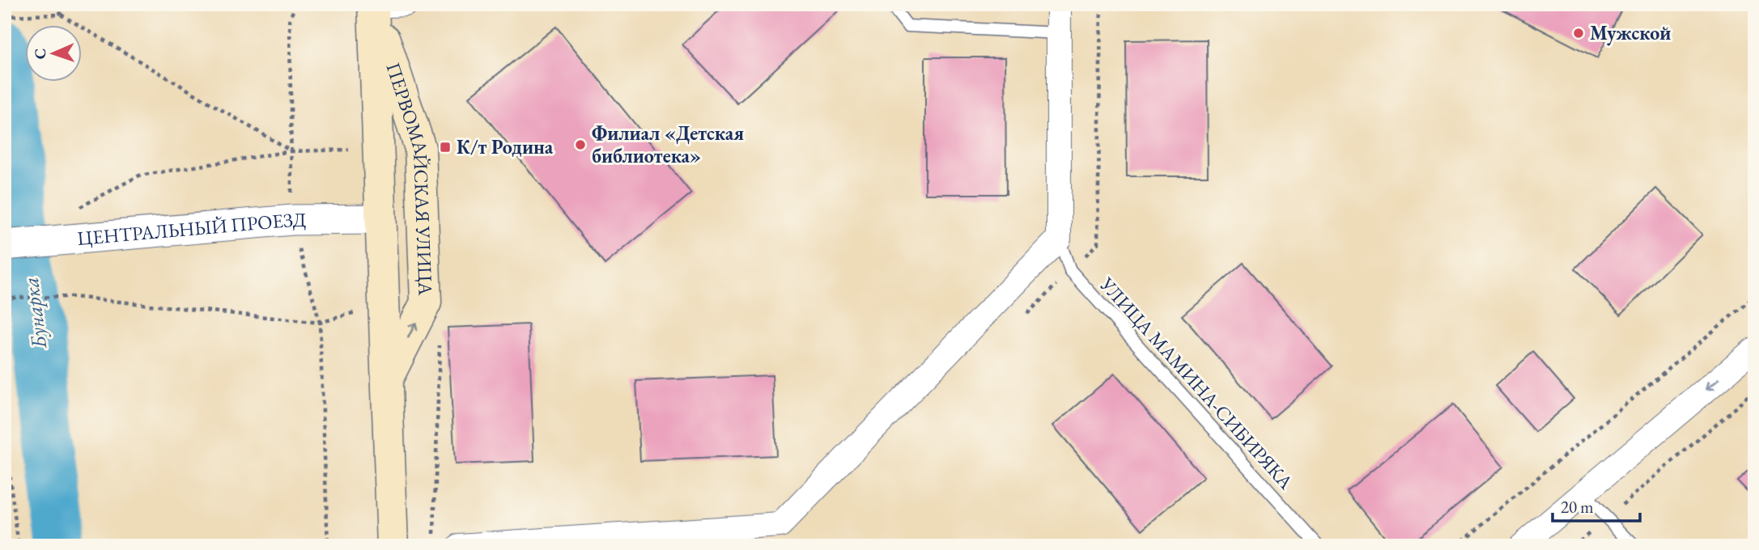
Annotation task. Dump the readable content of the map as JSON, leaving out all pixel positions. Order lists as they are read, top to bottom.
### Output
{
  "streets": {
    "main road": ["ПЕРВОМАЙСКАЯ УЛИЦА"],
    "street": ["ЦЕНТРАЛЬНЫЙ ПРОЕЗД"],
    "lane": ["УЛИЦА МАМИНА-СИБИРЯКА"]
  },
  "crossings": [
    ["ПЕРВОМАЙСКАЯ УЛИЦА", "ЦЕНТРАЛЬНЫЙ ПРОЕЗД"]
  ],
  "water": ["Бунарка"],
  "places": {
    "other": ["Мужской", "Филиал «Детская библиотека»"],
    "transit": ["К/т Родина"]
  },
  "scale_bar": "20 m",
  "north": "left"
}
